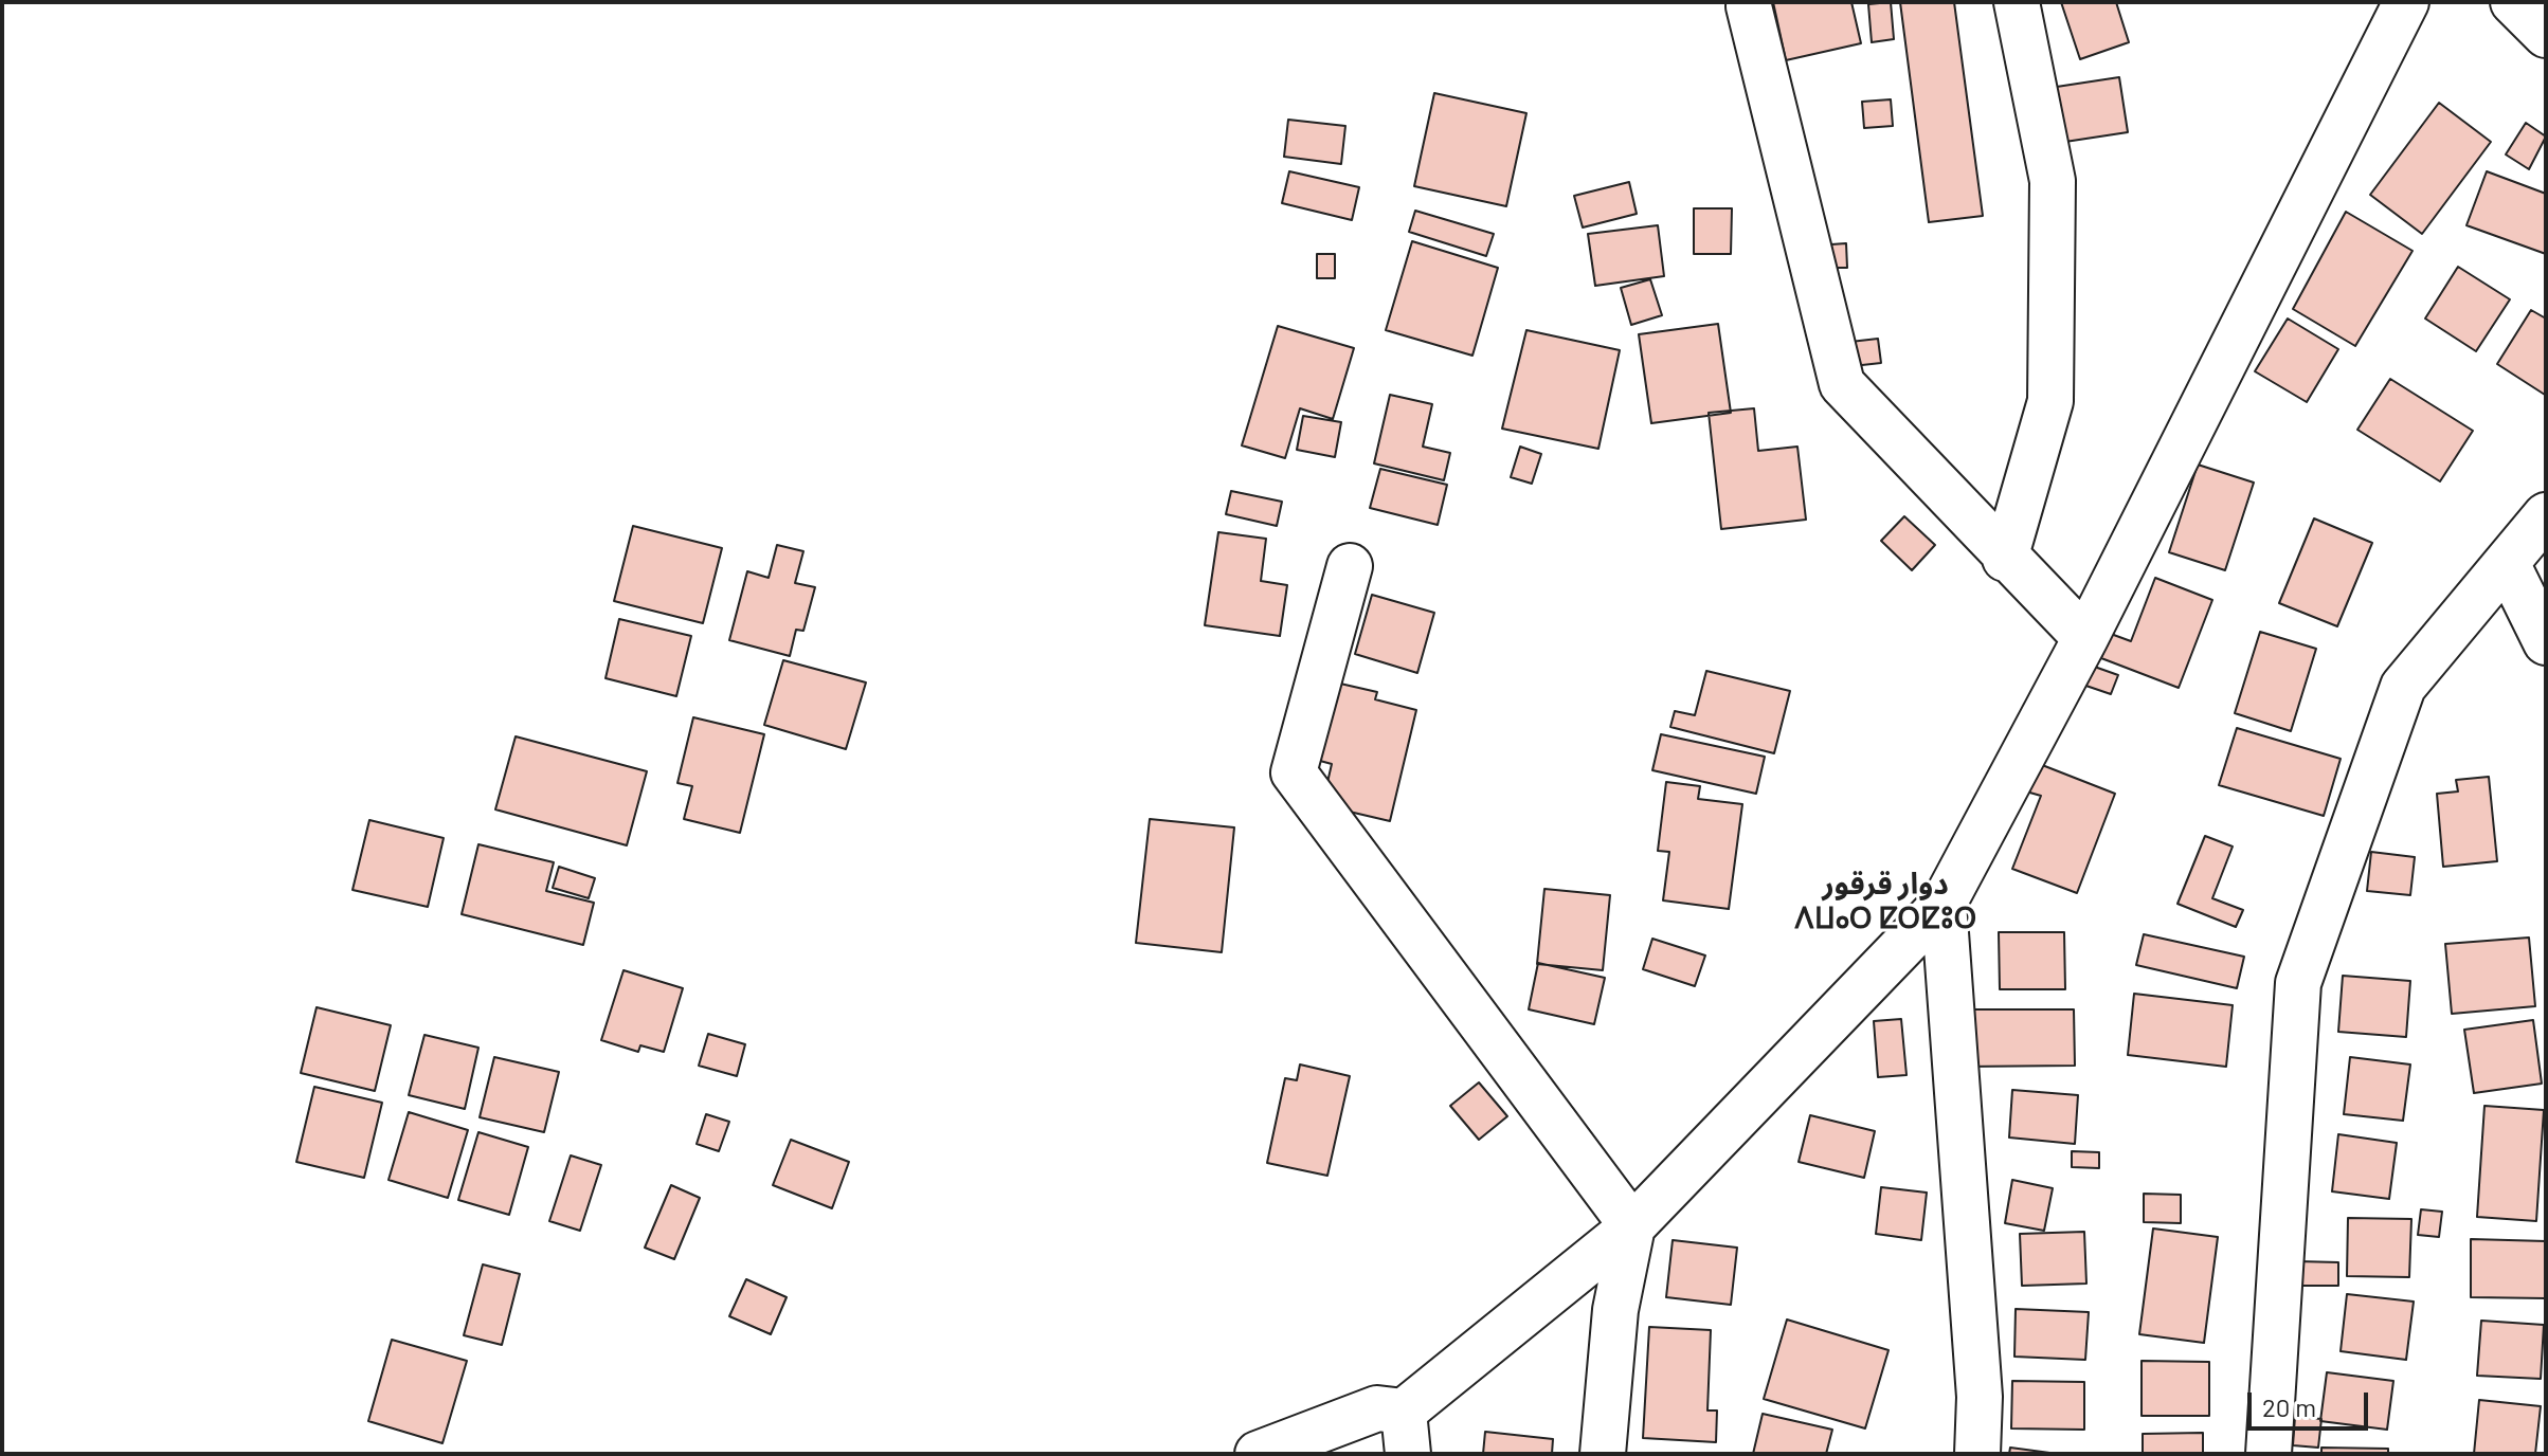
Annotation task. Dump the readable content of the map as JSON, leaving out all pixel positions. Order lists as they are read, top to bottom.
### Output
{
  "districts": ["دوار قرقور ⴷⵡⴰⵔ ⵇⵔⵇⵓⵔ"],
  "scale_bar": "20 m"
}
